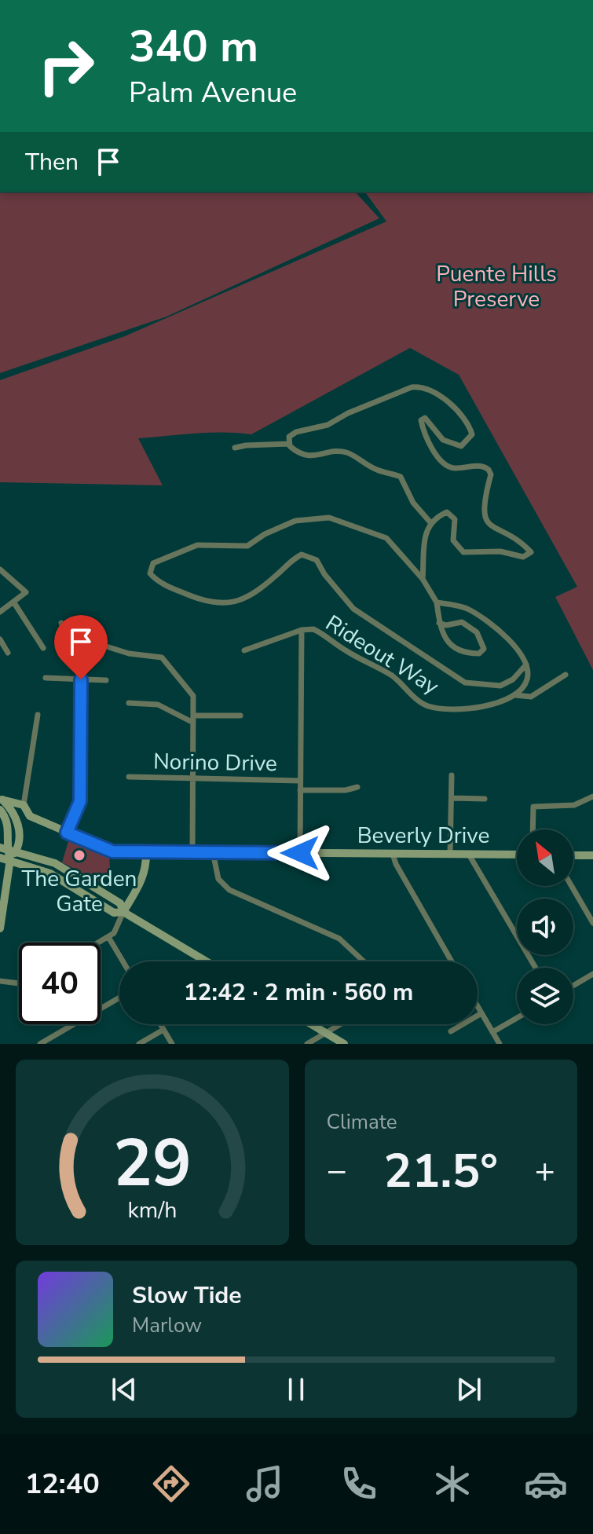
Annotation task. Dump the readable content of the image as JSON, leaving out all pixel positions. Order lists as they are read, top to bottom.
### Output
{
  "streets": {
    "main road": ["Beverly Drive"],
    "street": ["Rideout Way", "Norino Drive"]
  },
  "crossings": [
    ["Rideout Way", "Norino Drive"],
    ["Rideout Way", "Beverly Drive"]
  ],
  "parks": ["Puente Hills Preserve"],
  "places": ["The Garden Gate"],
  "north": "top left",
  "page": {
    "turn": ["340 m", "Palm Avenue"],
    "then": "Then",
    "limit": "40",
    "trip": "12:42 · 2 min · 560 m",
    "tile": "Climate",
    "heat": ["−", "21.5°", "+"],
    "song": ["Slow Tide", "Marlow"],
    "tabs": "12:40",
    "gauge": ["29", "km/h"]
  }
}
